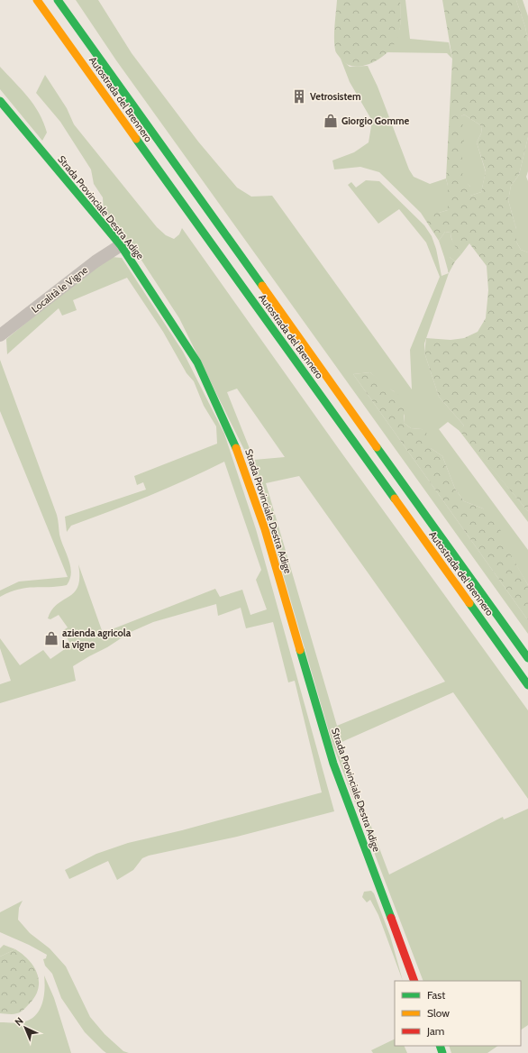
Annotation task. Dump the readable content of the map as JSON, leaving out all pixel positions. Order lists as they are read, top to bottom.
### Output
{
  "streets": {
    "main road": ["Autostrada del Brennero", "Strada Provinciale Destra Adige"],
    "street": ["Località le Vigne"]
  },
  "crossings": [
    ["Strada Provinciale Destra Adige", "Località le Vigne"]
  ],
  "places": {
    "building": ["Vetrosistem"],
    "shop": ["Giorgio Gomme", "azienda agricola la vigne"]
  },
  "legend": ["Fast", "Slow", "Jam"],
  "north": "top left"
}
